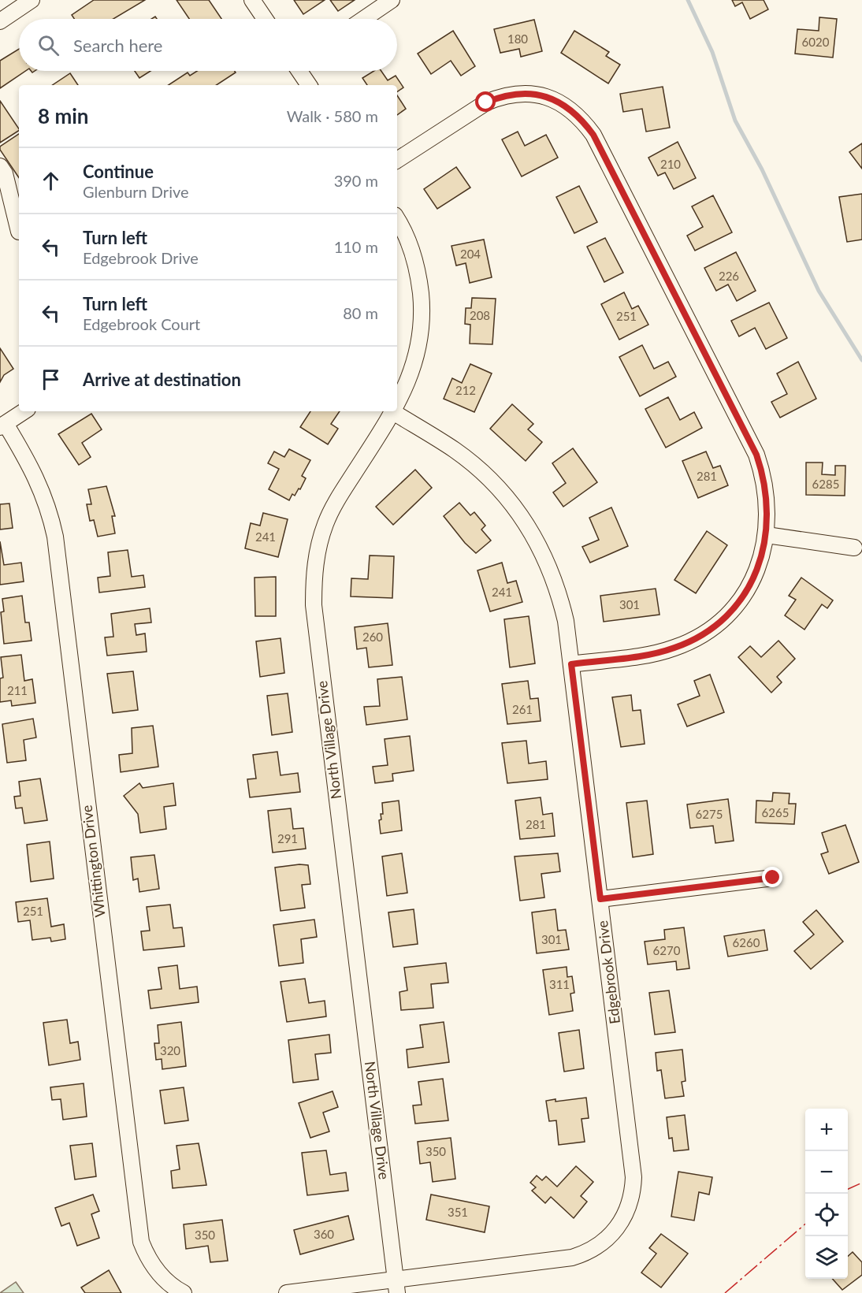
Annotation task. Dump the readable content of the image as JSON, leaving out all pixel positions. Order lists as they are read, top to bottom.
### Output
{
  "streets": {
    "street": ["North Village Drive", "Whittington Drive", "Edgebrook Drive"]
  },
  "crossings": [
    ["North Village Drive", "Edgebrook Drive"]
  ],
  "house_numbers": [
    "180",
    "6020",
    "210",
    "204",
    "226",
    "208",
    "251",
    "212",
    "281",
    "6285",
    "241",
    "241",
    "301",
    "260",
    "211",
    "261",
    "6265",
    "6275",
    "281",
    "291",
    "251",
    "301",
    "6260",
    "6270",
    "311",
    "320",
    "350",
    "351",
    "360",
    "350"
  ],
  "page": {
    "search": "Search here",
    "heading": ["8 min", "Walk · 580 m"],
    "list": [
      ["Continue", "Glenburn Drive", "390 m"],
      ["Turn left", "Edgebrook Drive", "110 m"],
      ["Turn left", "Edgebrook Court", "80 m"],
      "Arrive at destination"
    ],
    "map_buttons": ["+", "−"]
  }
}
